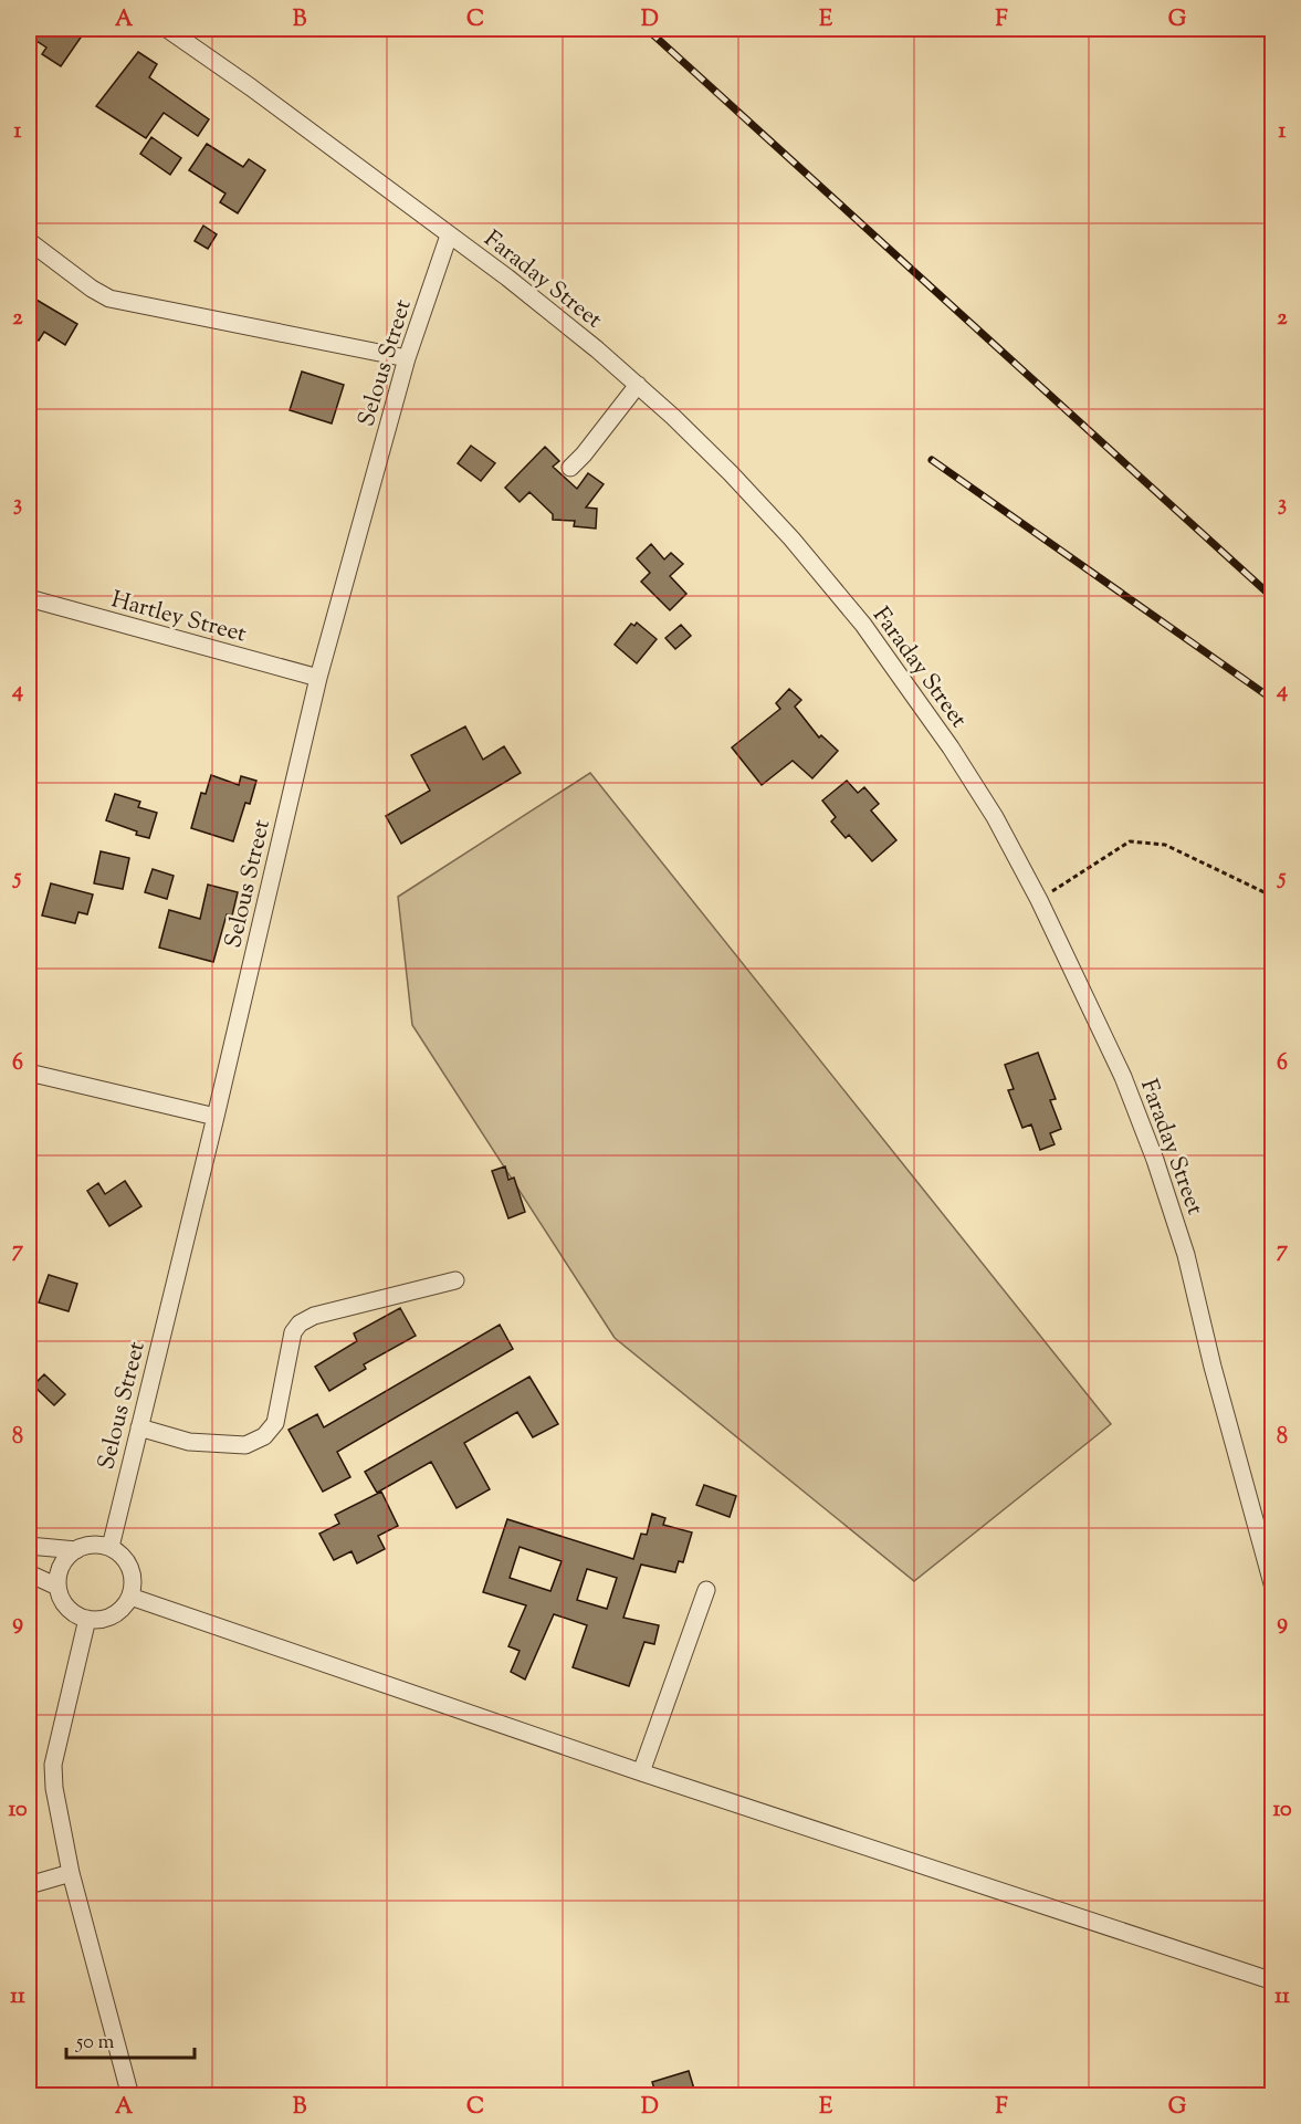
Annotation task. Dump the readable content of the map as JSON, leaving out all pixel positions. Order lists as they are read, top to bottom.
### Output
{
  "streets": {
    "street": ["Faraday Street", "Selous Street", "Hartley Street"]
  },
  "crossings": [
    ["Faraday Street", "Selous Street"],
    ["Selous Street", "Hartley Street"]
  ],
  "scale_bar": "50 m",
  "grid": {
    "columns": [
      "A",
      "B",
      "C",
      "D",
      "E",
      "F",
      "G"
    ],
    "rows": [
      "1",
      "2",
      "3",
      "4",
      "5",
      "6",
      "7",
      "8",
      "9",
      "10",
      "11"
    ]
  }
}
